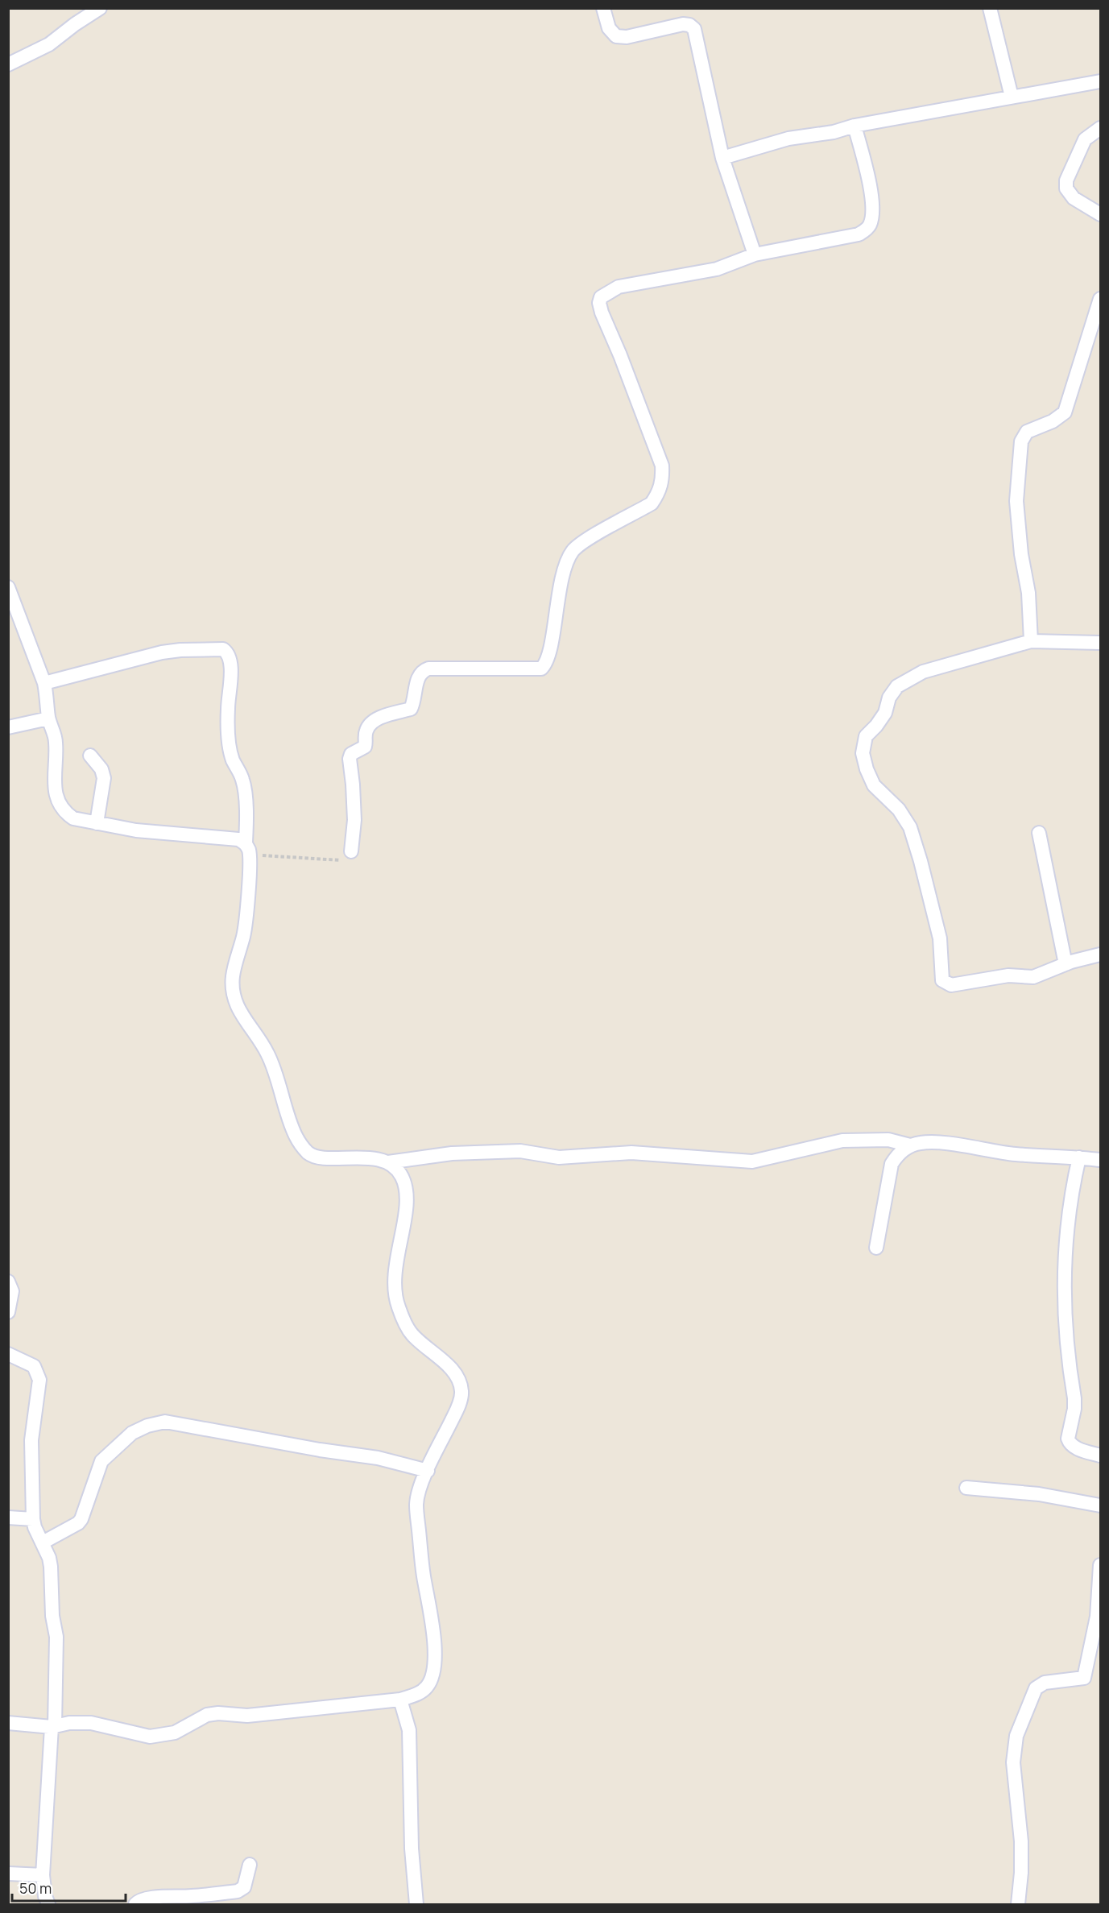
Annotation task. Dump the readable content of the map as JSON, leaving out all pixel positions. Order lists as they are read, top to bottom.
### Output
{
  "scale_bar": "50 m"
}
